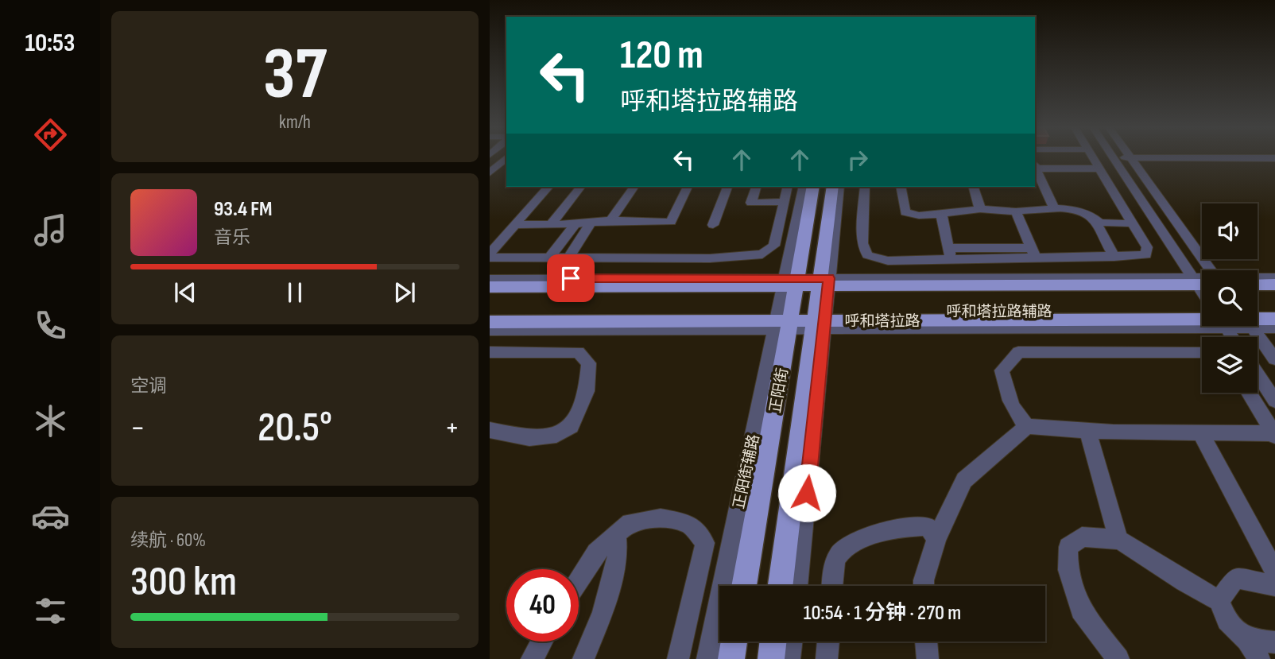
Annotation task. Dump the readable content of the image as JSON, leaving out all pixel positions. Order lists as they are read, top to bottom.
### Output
{
  "streets": {
    "main road": ["呼和塔拉路", "正阳街"],
    "street": ["正阳街辅路"]
  },
  "crossings": [
    ["呼和塔拉路", "正阳街"],
    ["呼和塔拉路", "正阳街辅路"],
    ["正阳街", "正阳街辅路"]
  ],
  "page": {
    "tabs": "10:53",
    "tile": [
      ["37", "km/h"],
      "空调",
      ["续航 · 60%", "300 km"]
    ],
    "turn": ["120 m", "呼和塔拉路辅路"],
    "song": ["93.4 FM", "音乐"],
    "heat": ["−", "20.5°", "+"],
    "limit": "40",
    "trip": "10:54 · 1 分钟 · 270 m"
  }
}
